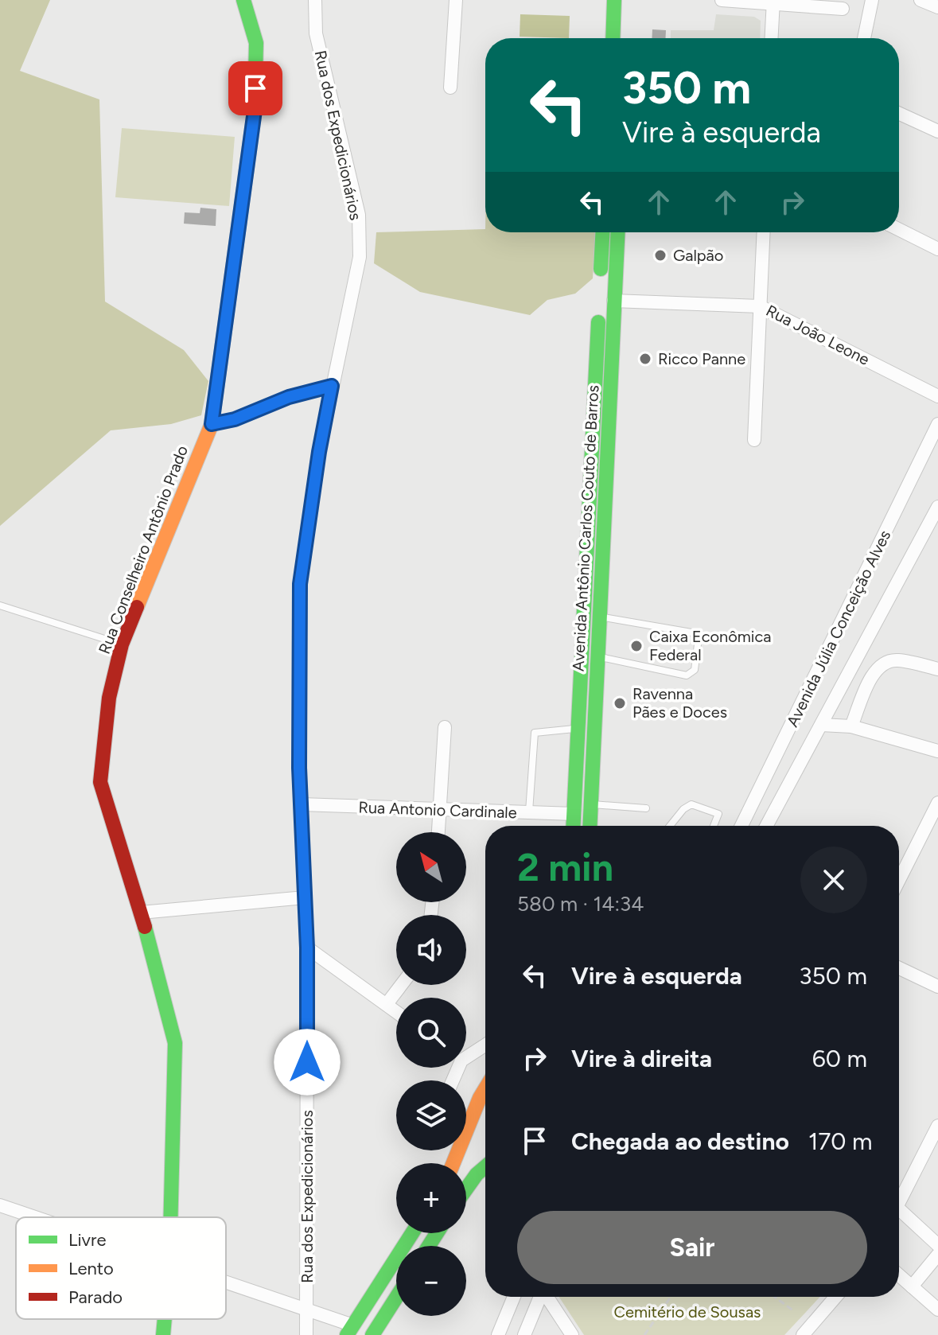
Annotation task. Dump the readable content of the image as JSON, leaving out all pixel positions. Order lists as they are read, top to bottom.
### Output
{
  "streets": {
    "main road": ["Avenida Antônio Carlos Couto de Barros", "Rua Conselheiro Antônio Prado"],
    "street": [
      "Rua dos Expedicionários",
      "Rua João Leone",
      "Avenida Júlia Conceição Alves",
      "Rua Antonio Cardinale"
    ]
  },
  "crossings": [
    ["Rua dos Expedicionários", "Rua Antonio Cardinale"],
    ["Rua João Leone", "Avenida Antônio Carlos Couto de Barros"],
    ["Avenida Antônio Carlos Couto de Barros", "Rua Antonio Cardinale"]
  ],
  "parks": ["Cemitério de Sousas"],
  "places": [
    "Galpão",
    "Ricco Panne",
    "Caixa Econômica Federal",
    "Ravenna Pães e Doces"
  ],
  "legend": ["Livre", "Lento", "Parado"],
  "north": "top left",
  "page": {
    "turn": ["350 m", "Vire à esquerda"],
    "heading": ["2 min", "580 m · 14:34"],
    "map_buttons": ["+", "−"],
    "list": [
      {
        "name": "Vire à esquerda",
        "value": "350 m"
      },
      {
        "name": "Vire à direita",
        "value": "60 m"
      },
      {
        "name": "Chegada ao destino",
        "value": "170 m"
      }
    ],
    "buttons": "Sair"
  }
}
